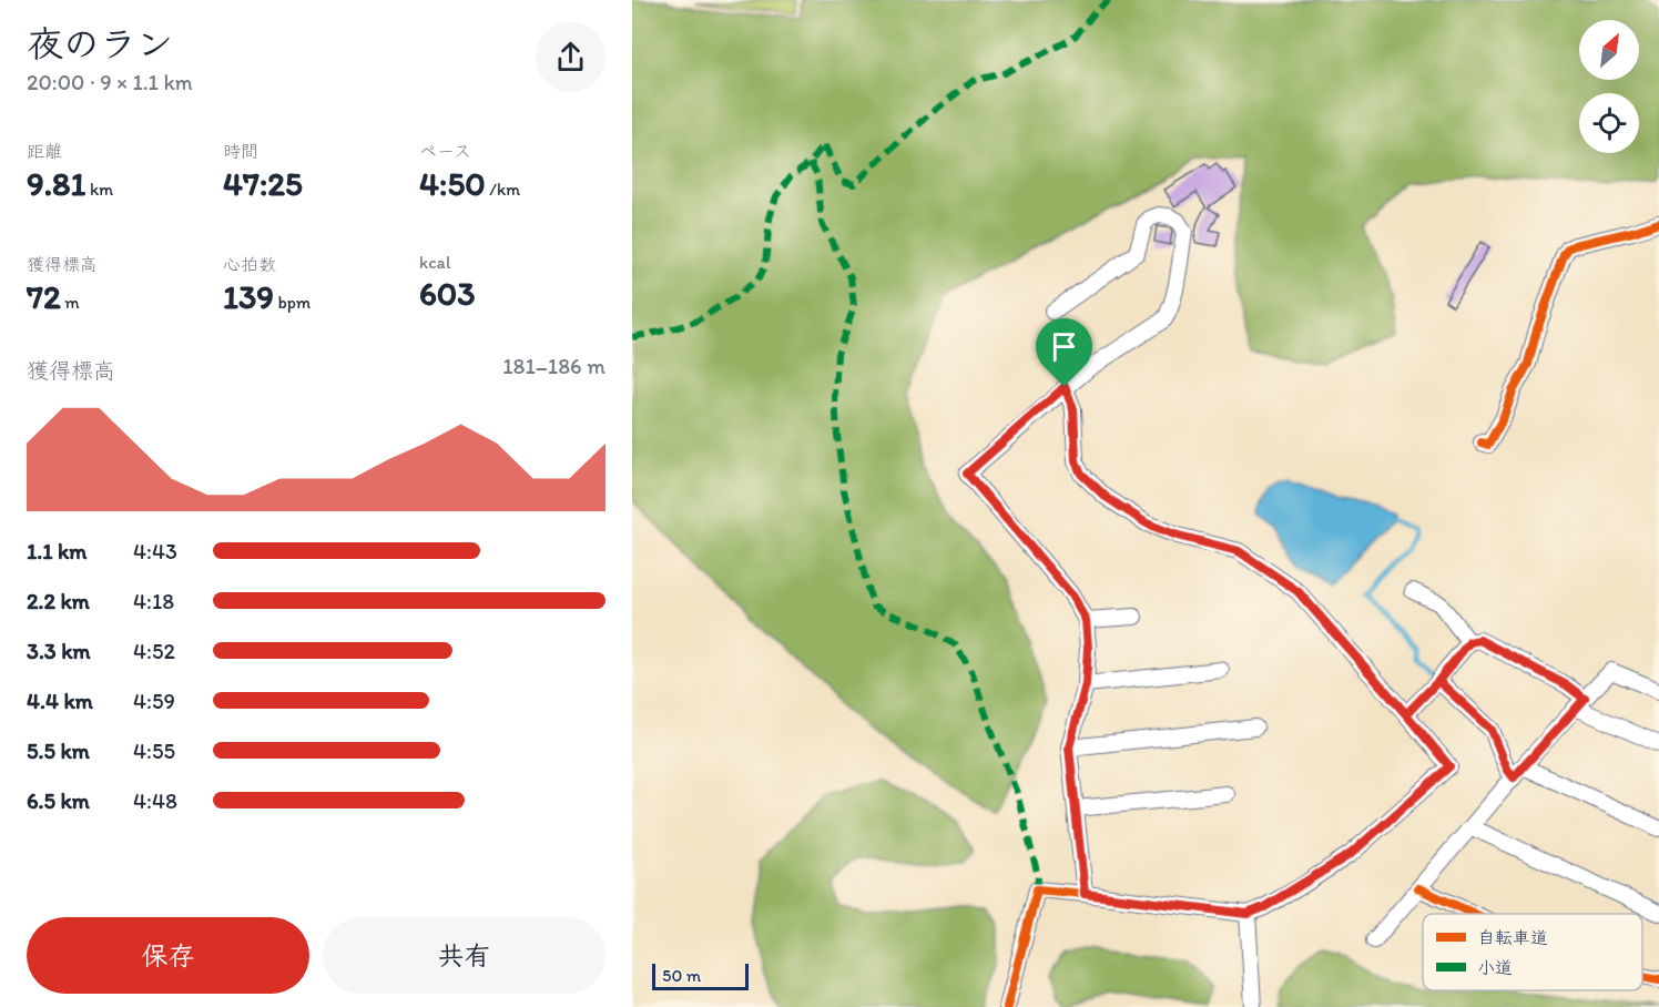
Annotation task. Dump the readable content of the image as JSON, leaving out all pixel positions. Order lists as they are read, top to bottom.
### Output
{
  "legend": ["自転車道", "小道"],
  "scale_bar": "50 m",
  "north": "top right",
  "page": {
    "heading": ["夜のラン", "20:00 · 9 × 1.1 km"],
    "stats": [
      ["距離", "9.81 km"],
      ["時間", "47:25"],
      ["ペース", "4:50 /km"],
      ["獲得標高", "72 m"],
      ["心拍数", "139 bpm"],
      ["kcal", "603"]
    ],
    "chart": ["獲得標高", "181–186 m"],
    "list": [
      {
        "name": "1.1 km",
        "note": "4:43"
      },
      {
        "name": "2.2 km",
        "note": "4:18"
      },
      {
        "name": "3.3 km",
        "note": "4:52"
      },
      {
        "name": "4.4 km",
        "note": "4:59"
      },
      {
        "name": "5.5 km",
        "note": "4:55"
      },
      {
        "name": "6.5 km",
        "note": "4:48"
      }
    ],
    "buttons": ["保存", "共有"],
    "scale": "50 m"
  }
}
